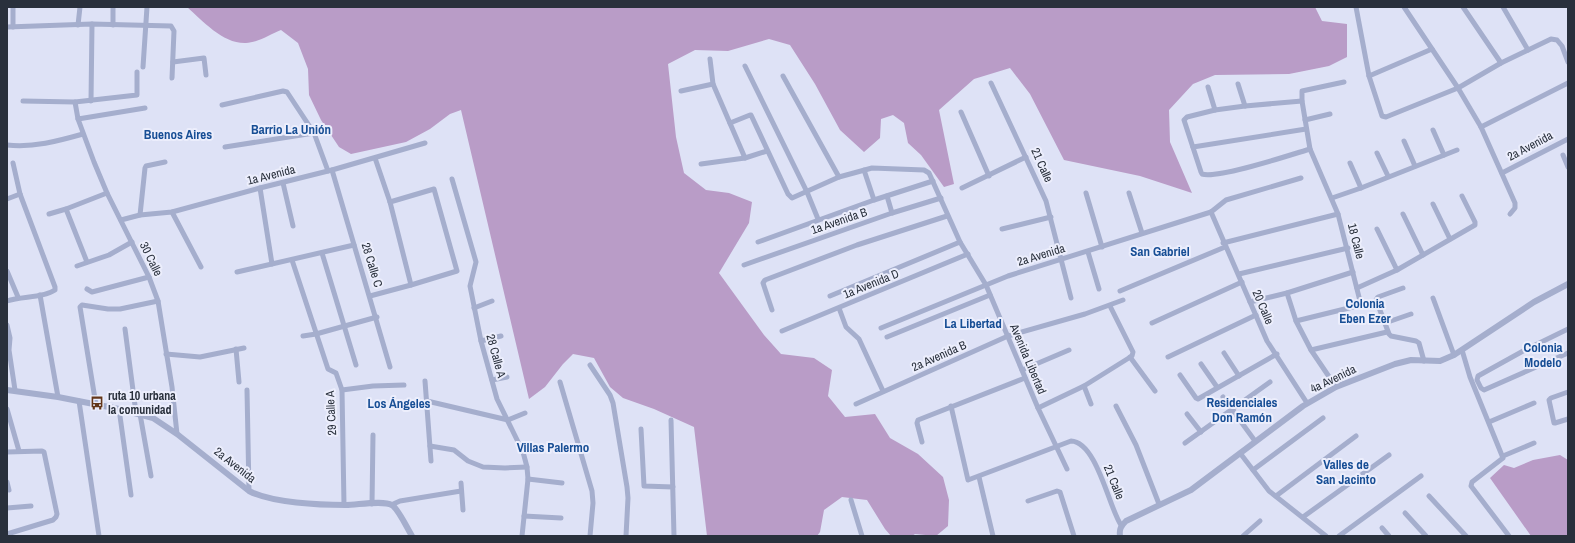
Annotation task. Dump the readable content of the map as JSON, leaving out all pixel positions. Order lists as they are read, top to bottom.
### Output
{
  "streets": {
    "street": [
      "2a Avenida",
      "21 Calle",
      "1a Avenida",
      "1a Avenida B",
      "18 Calle",
      "30 Calle",
      "28 Calle C",
      "1a Avenida D",
      "20 Calle",
      "28 Calle A",
      "2a Avenida B",
      "Avenida Libertad",
      "4a Avenida",
      "29 Calle A"
    ]
  },
  "crossings": [
    ["2a Avenida", "21 Calle"],
    ["2a Avenida", "30 Calle"],
    ["2a Avenida", "20 Calle"],
    ["2a Avenida", "Avenida Libertad"],
    ["2a Avenida", "29 Calle A"],
    ["21 Calle", "Avenida Libertad"],
    ["21 Calle", "4a Avenida"],
    ["1a Avenida", "30 Calle"],
    ["1a Avenida", "28 Calle C"],
    ["1a Avenida B", "Avenida Libertad"],
    ["1a Avenida D", "Avenida Libertad"],
    ["20 Calle", "4a Avenida"],
    ["2a Avenida B", "Avenida Libertad"]
  ],
  "districts": [
    "Barrio La Unión",
    "Buenos Aires",
    "San Gabriel",
    "Colonia Eben Ezer",
    "La Libertad",
    "Colonia Modelo",
    "Residenciales Don Ramón",
    "Los Ángeles",
    "Villas Palermo",
    "Valles de San Jacinto"
  ],
  "places": {
    "bus stop": ["ruta 10 urbana la comunidad"]
  }
}
